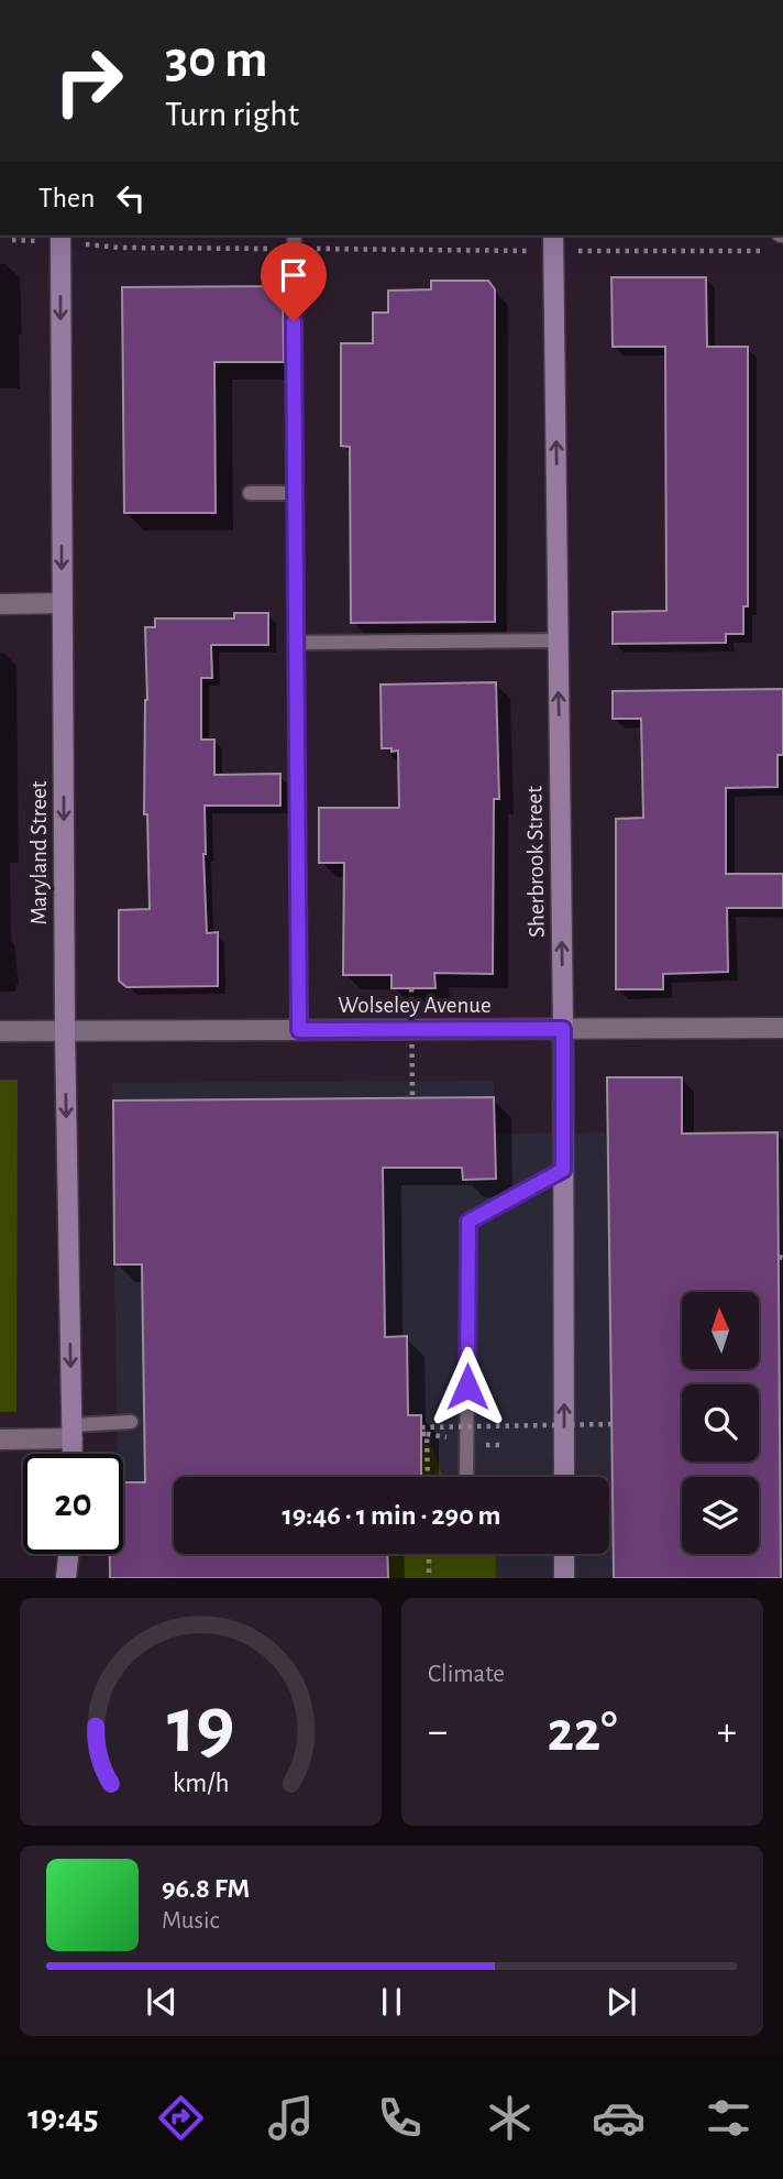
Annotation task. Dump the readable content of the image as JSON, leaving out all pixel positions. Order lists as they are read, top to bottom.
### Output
{
  "streets": {
    "main road": ["Maryland Street", "Sherbrook Street"],
    "street": ["Wolseley Avenue"]
  },
  "crossings": [
    ["Maryland Street", "Wolseley Avenue"],
    ["Sherbrook Street", "Wolseley Avenue"]
  ],
  "one_way": ["Maryland Street", "Sherbrook Street"],
  "north": "top",
  "page": {
    "turn": ["30 m", "Turn right"],
    "then": "Then",
    "limit": "20",
    "trip": "19:46 · 1 min · 290 m",
    "tile": "Climate",
    "heat": ["−", "22°", "+"],
    "song": ["96.8 FM", "Music"],
    "tabs": "19:45",
    "gauge": ["19", "km/h"]
  }
}
